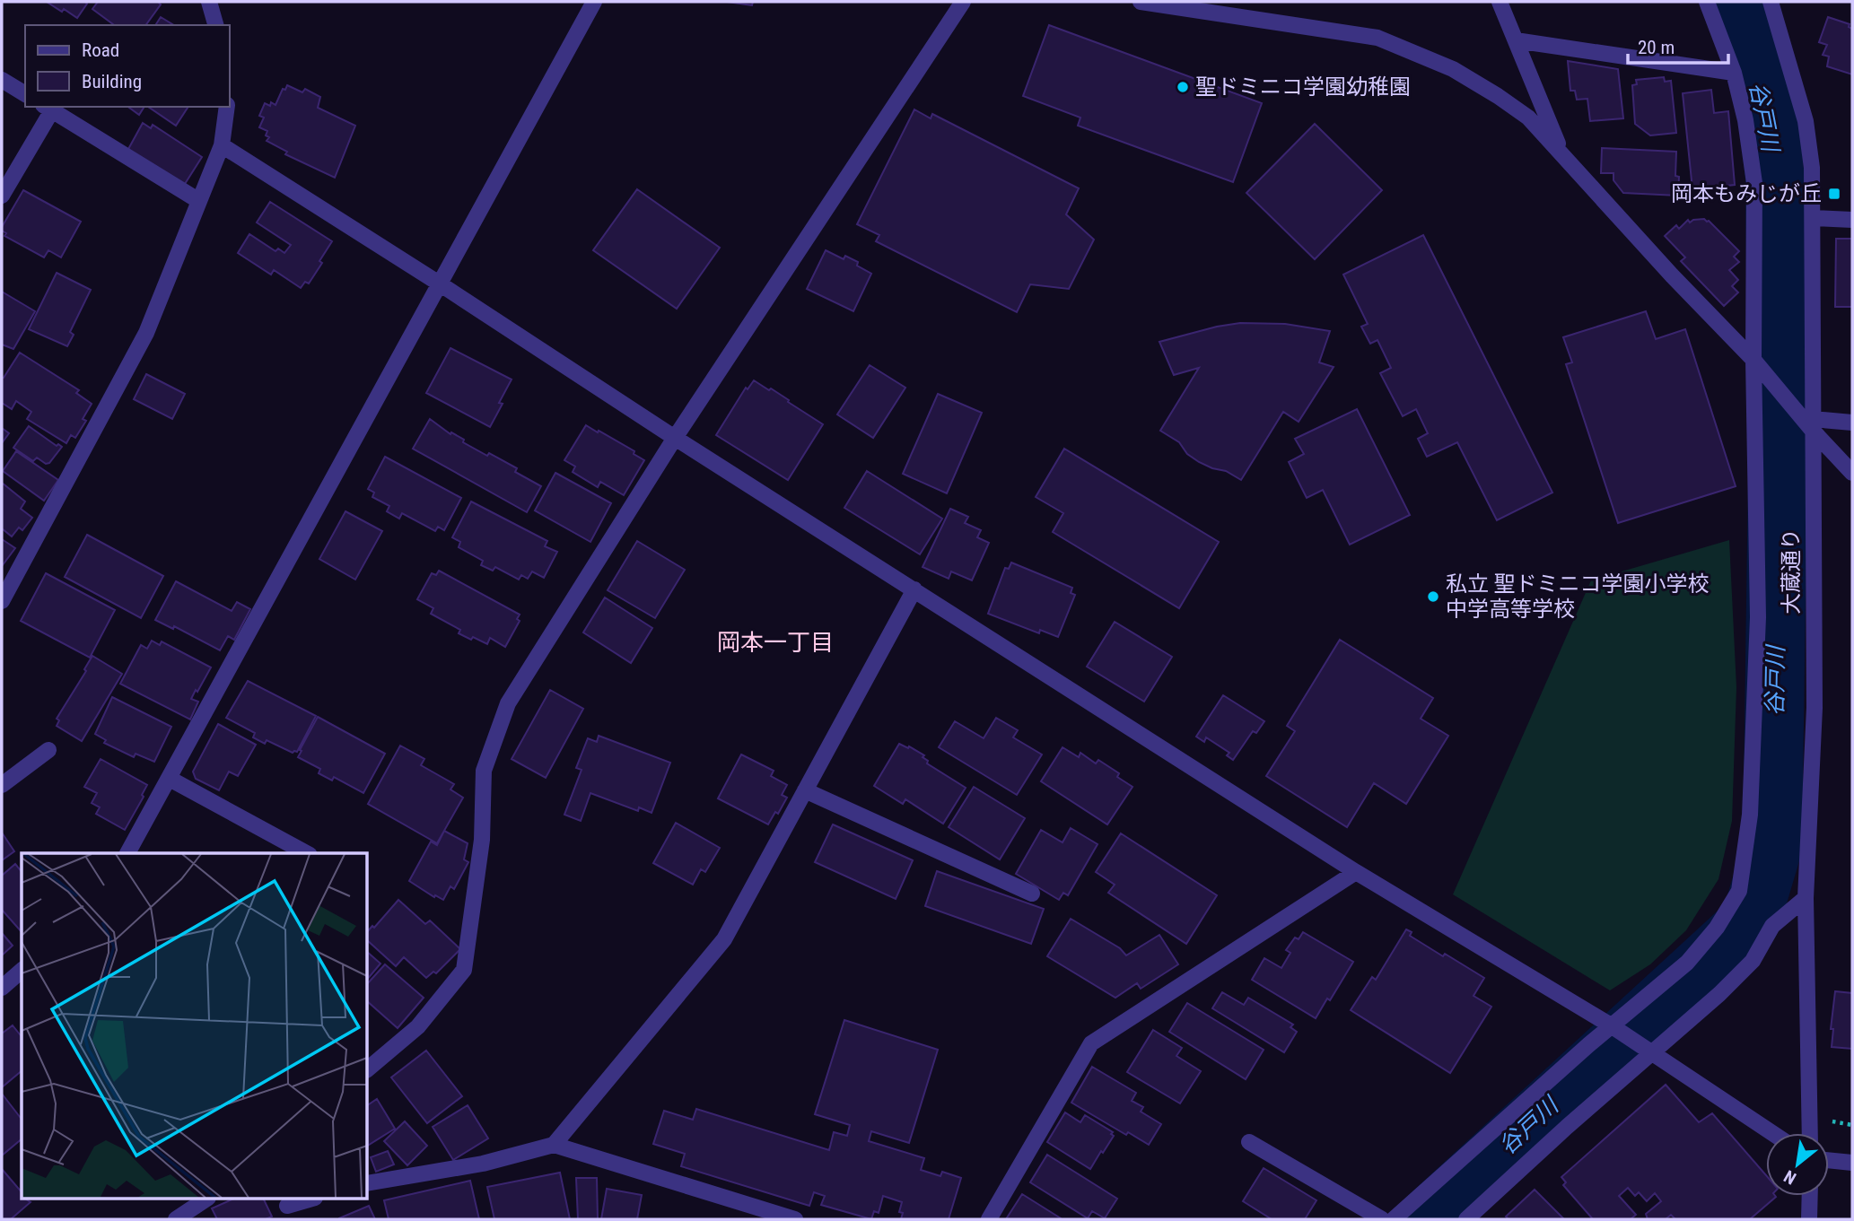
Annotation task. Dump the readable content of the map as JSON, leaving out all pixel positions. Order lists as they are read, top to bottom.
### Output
{
  "streets": {
    "street": ["大蔵通り"]
  },
  "districts": ["岡本一丁目"],
  "water": ["谷戸川"],
  "places": {
    "other": ["聖ドミニコ学園幼稚園", "私立 聖ドミニコ学園小学校 中学高等学校"],
    "transit": ["岡本もみじが丘"]
  },
  "legend": ["Road", "Building"],
  "scale_bar": "20 m",
  "north": "bottom left"
}
